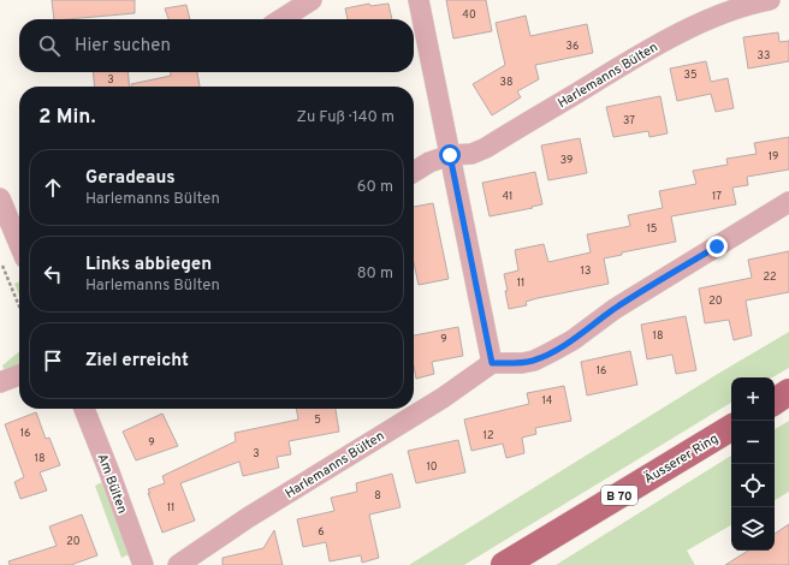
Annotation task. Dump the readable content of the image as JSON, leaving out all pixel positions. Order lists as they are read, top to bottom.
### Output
{
  "streets": {
    "main road": ["Äusserer Ring", "B 70"],
    "street": ["Harlemanns Bülten", "Am Bülten"]
  },
  "house_numbers": [
    "40",
    "36",
    "33",
    "35",
    "3",
    "38",
    "37",
    "19",
    "39",
    "41",
    "17",
    "15",
    "13",
    "22",
    "11",
    "20",
    "18",
    "9",
    "16",
    "14",
    "5",
    "16",
    "12",
    "9",
    "3",
    "18",
    "10",
    "8",
    "11",
    "6",
    "20"
  ],
  "page": {
    "search": "Hier suchen",
    "heading": ["2 Min.", "Zu Fuß · 140 m"],
    "list": [
      ["Geradeaus", "Harlemanns Bülten", "60 m"],
      ["Links abbiegen", "Harlemanns Bülten", "80 m"],
      "Ziel erreicht"
    ],
    "map_buttons": ["+", "−"]
  }
}
